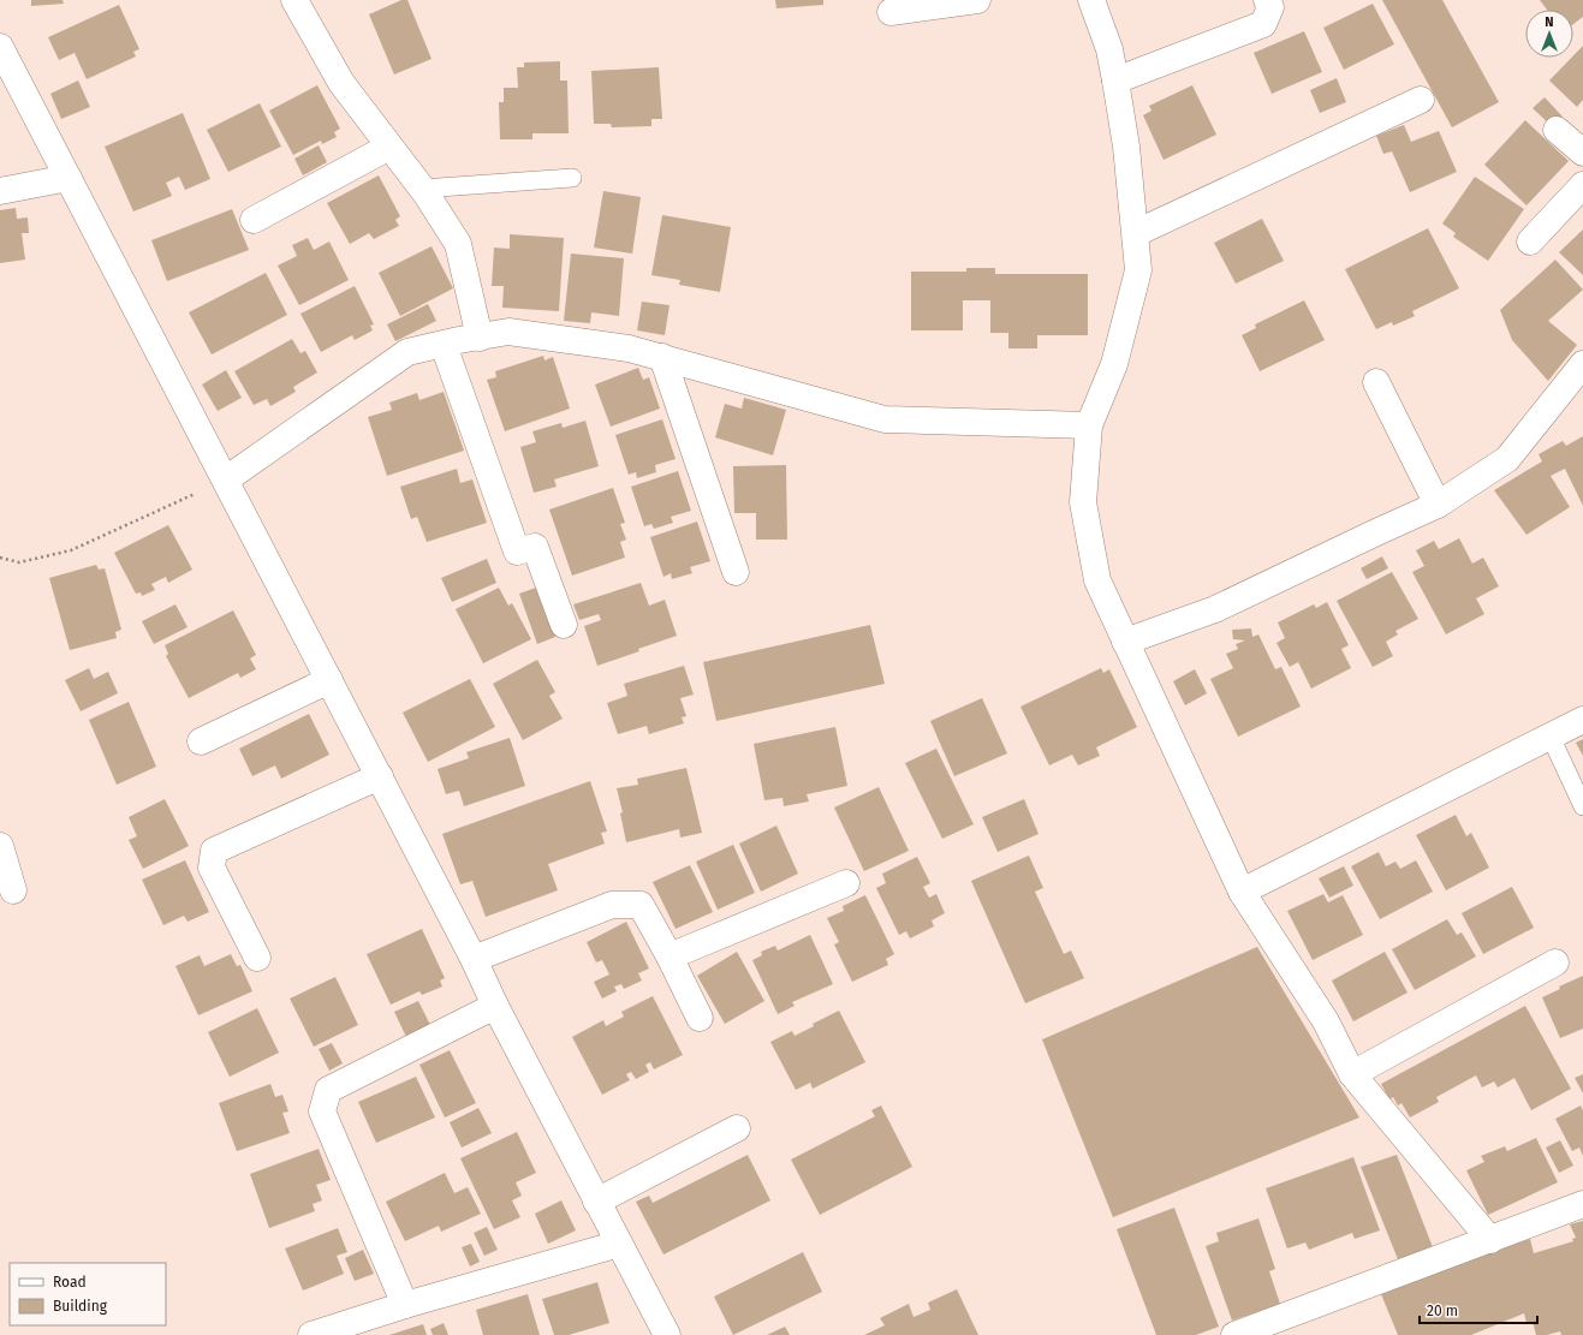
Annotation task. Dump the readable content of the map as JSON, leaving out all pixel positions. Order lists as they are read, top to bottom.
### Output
{
  "legend": ["Road", "Building"],
  "scale_bar": "20 m",
  "north": "top"
}
